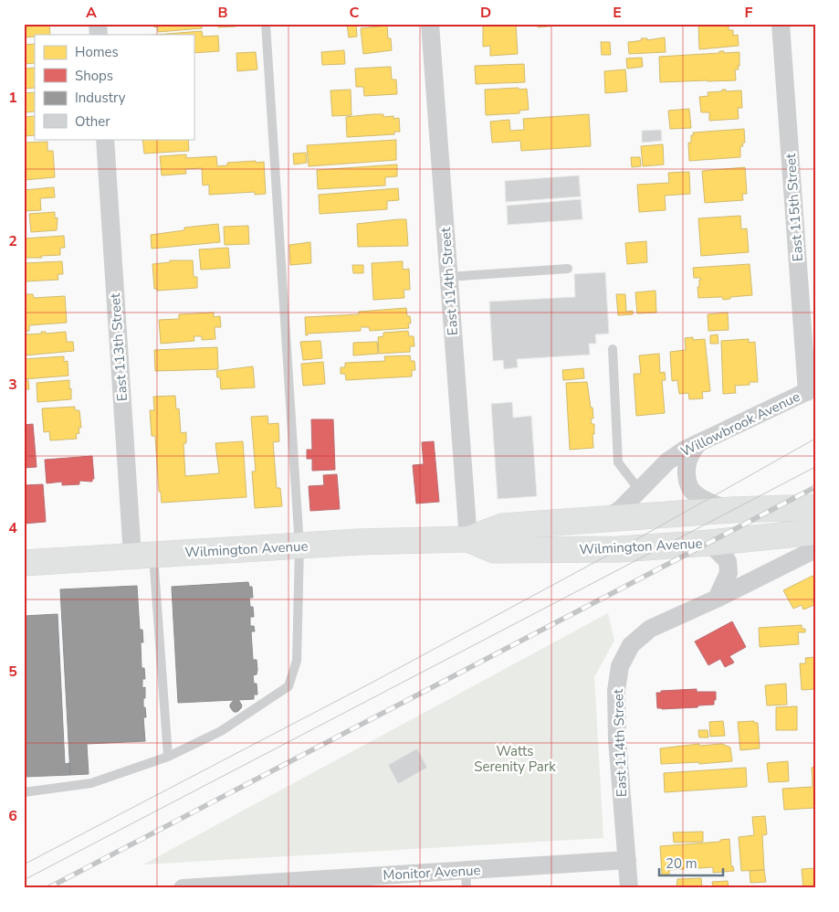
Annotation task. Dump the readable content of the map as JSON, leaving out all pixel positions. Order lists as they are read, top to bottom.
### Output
{
  "streets": {
    "main road": ["Wilmington Avenue"],
    "street": [
      "East 115th Street",
      "East 114th Street",
      "East 113th Street",
      "Willowbrook Avenue",
      "Monitor Avenue"
    ]
  },
  "crossings": [
    ["East 115th Street", "Willowbrook Avenue"],
    ["East 114th Street", "Wilmington Avenue"],
    ["East 114th Street", "Monitor Avenue"],
    ["East 113th Street", "Wilmington Avenue"],
    ["Willowbrook Avenue", "Wilmington Avenue"]
  ],
  "parks": ["Watts Serenity Park"],
  "legend": [
    "Homes",
    "Shops",
    "Industry",
    "Other"
  ],
  "scale_bar": "20 m",
  "grid": {
    "columns": [
      "A",
      "B",
      "C",
      "D",
      "E",
      "F"
    ],
    "rows": [
      "1",
      "2",
      "3",
      "4",
      "5",
      "6"
    ]
  }
}
